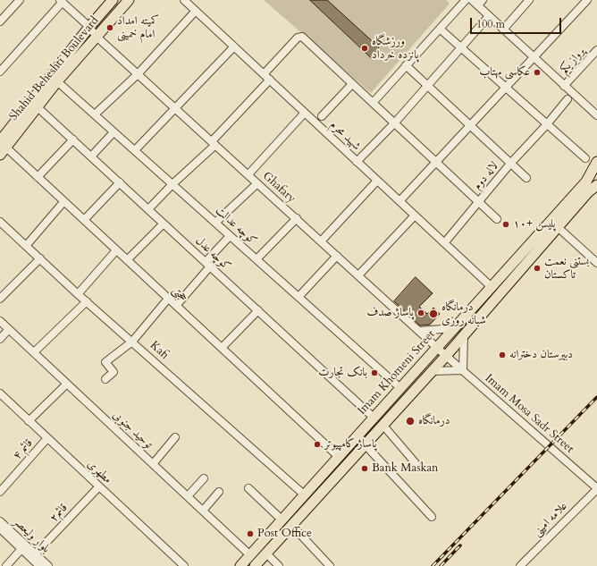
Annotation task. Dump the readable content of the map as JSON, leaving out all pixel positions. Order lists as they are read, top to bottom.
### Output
{
  "streets": {
    "main road": ["Shahid Beheshti Boulevard", "Imam Khomeni Street"],
    "street": [
      "پرواز یکم",
      "شهید محرم",
      "لاله دوم",
      "Ghafary",
      "کوچه عدالت",
      "کوچه عدل",
      "حجتی",
      "Kafi",
      "Imam Mosa Sadr Street",
      "توحید جنوبی",
      "قائم ۴",
      "مطهری",
      "قائم۲",
      "علامه امینی",
      "بلوار ولیعصر"
    ]
  },
  "crossings": [
    ["Shahid Beheshti Boulevard", "Ghafary"],
    ["Shahid Beheshti Boulevard", "کوچه عدالت"],
    ["Shahid Beheshti Boulevard", "کوچه عدل"],
    ["Shahid Beheshti Boulevard", "حجتی"],
    ["شهید محرم", "لاله دوم"],
    ["شهید محرم", "Imam Khomeni Street"],
    ["Ghafary", "Imam Khomeni Street"],
    ["Ghafary", "Imam Mosa Sadr Street"],
    ["کوچه عدالت", "Imam Khomeni Street"],
    ["کوچه عدل", "Imam Khomeni Street"],
    ["حجتی", "Imam Khomeni Street"],
    ["Kafi", "Imam Khomeni Street"],
    ["Imam Khomeni Street", "توحید جنوبی"],
    ["Imam Mosa Sadr Street", "علامه امینی"],
    ["قائم ۴", "مطهری"],
    ["مطهری", "قائم۲"],
    ["قائم۲", "بلوار ولیعصر"]
  ],
  "places": [
    "کمیته امداد امام خمینی",
    "ورزشگاه پانزده خرداد",
    "عکاسی مهتاب",
    "پلیس +۱۰",
    "بستنی نعمت تاکستان",
    "پاساژ صدف",
    "درمانگاه شبانه روزی",
    "دبیرستان دخترانه",
    "بانک تجارت",
    "درمانگاه",
    "پاساژ کامپیوتر",
    "Bank Maskan",
    "Post Office"
  ],
  "scale_bar": "100 m"
}
